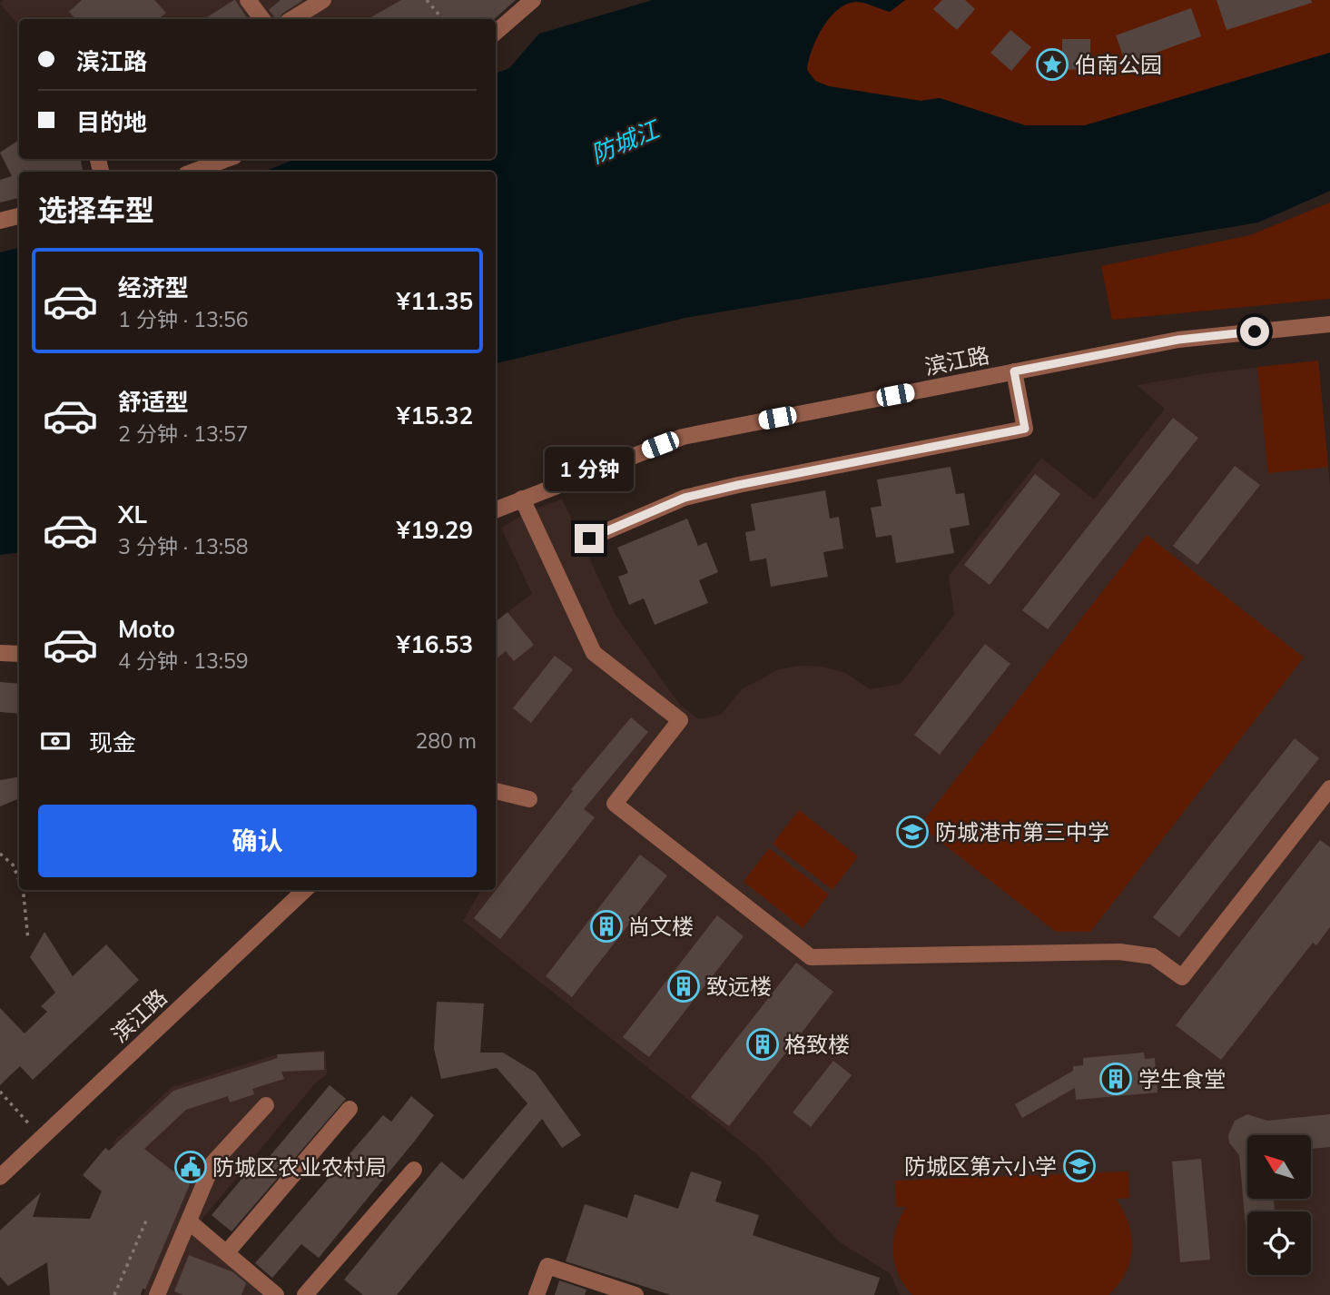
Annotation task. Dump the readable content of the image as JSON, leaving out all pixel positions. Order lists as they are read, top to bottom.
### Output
{
  "streets": {
    "street": ["滨江路"]
  },
  "water": ["防城江"],
  "places": {
    "place": ["伯南公园"],
    "school or university": ["防城港市第三中学", "防城区第六小学"],
    "building": [
      "尚文楼",
      "致远楼",
      "格致楼",
      "学生食堂"
    ],
    "public building": ["防城区农业农村局"]
  },
  "north": "top left",
  "page": {
    "banner": ["滨江路", "目的地"],
    "heading": "选择车型",
    "list": [
      {
        "name": "经济型",
        "note": "1 分钟 · 13:56",
        "value": "¥11.35"
      },
      {
        "name": "舒适型",
        "note": "2 分钟 · 13:57",
        "value": "¥15.32"
      },
      {
        "name": "XL",
        "note": "3 分钟 · 13:58",
        "value": "¥19.29"
      },
      {
        "name": "Moto",
        "note": "4 分钟 · 13:59",
        "value": "¥16.53"
      }
    ],
    "bubble": "1 分钟",
    "pay": ["现金", "280 m"],
    "buttons": "确认"
  }
}
